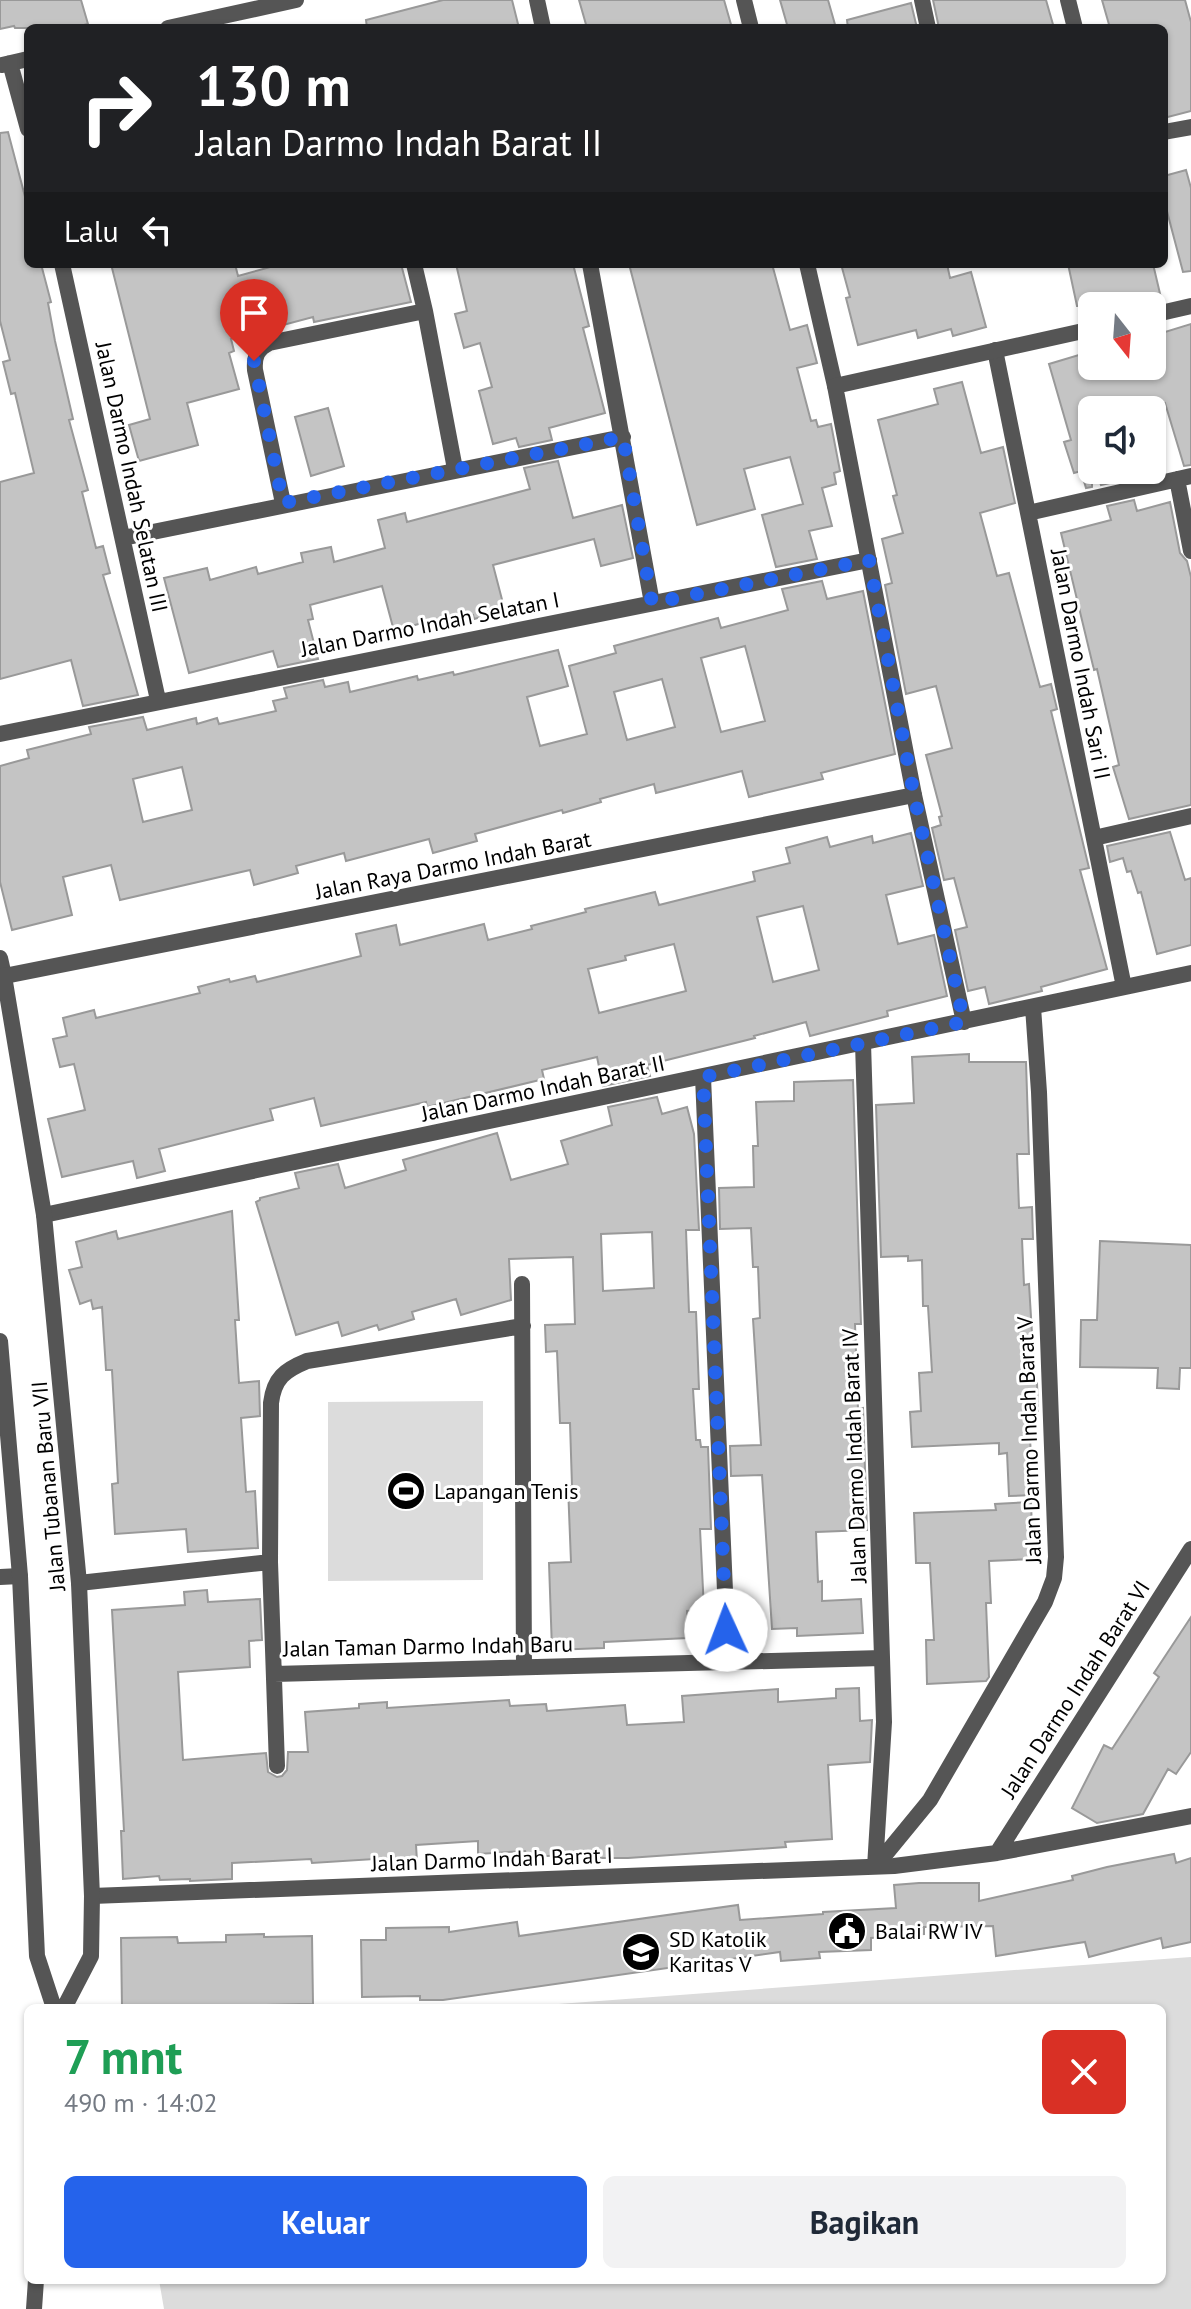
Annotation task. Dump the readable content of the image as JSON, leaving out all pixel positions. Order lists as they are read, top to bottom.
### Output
{
  "streets": {
    "street": [
      "Jalan Darmo Indah Selatan III",
      "Jalan Darmo Indah Selatan I",
      "Jalan Darmo Indah Sari II",
      "Jalan Raya Darmo Indah Barat",
      "Jalan Darmo Indah Barat II",
      "Jalan Darmo Indah Barat V",
      "Jalan Darmo Indah Barat IV",
      "Jalan Tubanan Baru VII",
      "Jalan Taman Darmo Indah Baru",
      "Jalan Darmo Indah Barat VI",
      "Jalan Darmo Indah Barat I"
    ]
  },
  "crossings": [
    ["Jalan Darmo Indah Selatan III", "Jalan Darmo Indah Selatan I"],
    ["Jalan Darmo Indah Sari II", "Jalan Darmo Indah Barat II"],
    ["Jalan Raya Darmo Indah Barat", "Jalan Tubanan Baru VII"],
    ["Jalan Darmo Indah Barat II", "Jalan Darmo Indah Barat V"],
    ["Jalan Darmo Indah Barat II", "Jalan Darmo Indah Barat IV"],
    ["Jalan Darmo Indah Barat II", "Jalan Tubanan Baru VII"],
    ["Jalan Darmo Indah Barat V", "Jalan Darmo Indah Barat IV"],
    ["Jalan Darmo Indah Barat V", "Jalan Darmo Indah Barat I"],
    ["Jalan Darmo Indah Barat IV", "Jalan Taman Darmo Indah Baru"],
    ["Jalan Darmo Indah Barat IV", "Jalan Darmo Indah Barat I"],
    ["Jalan Tubanan Baru VII", "Jalan Darmo Indah Barat I"],
    ["Jalan Darmo Indah Barat VI", "Jalan Darmo Indah Barat I"]
  ],
  "places": {
    "sports": ["Lapangan Tenis"],
    "public building": ["Balai RW IV"],
    "school or university": ["SD Katolik Karitas V"]
  },
  "north": "bottom",
  "page": {
    "turn": ["130 m", "Jalan Darmo Indah Barat II"],
    "then": "Lalu",
    "heading": ["7 mnt", "490 m · 14:02"],
    "buttons": ["Keluar", "Bagikan"]
  }
}
